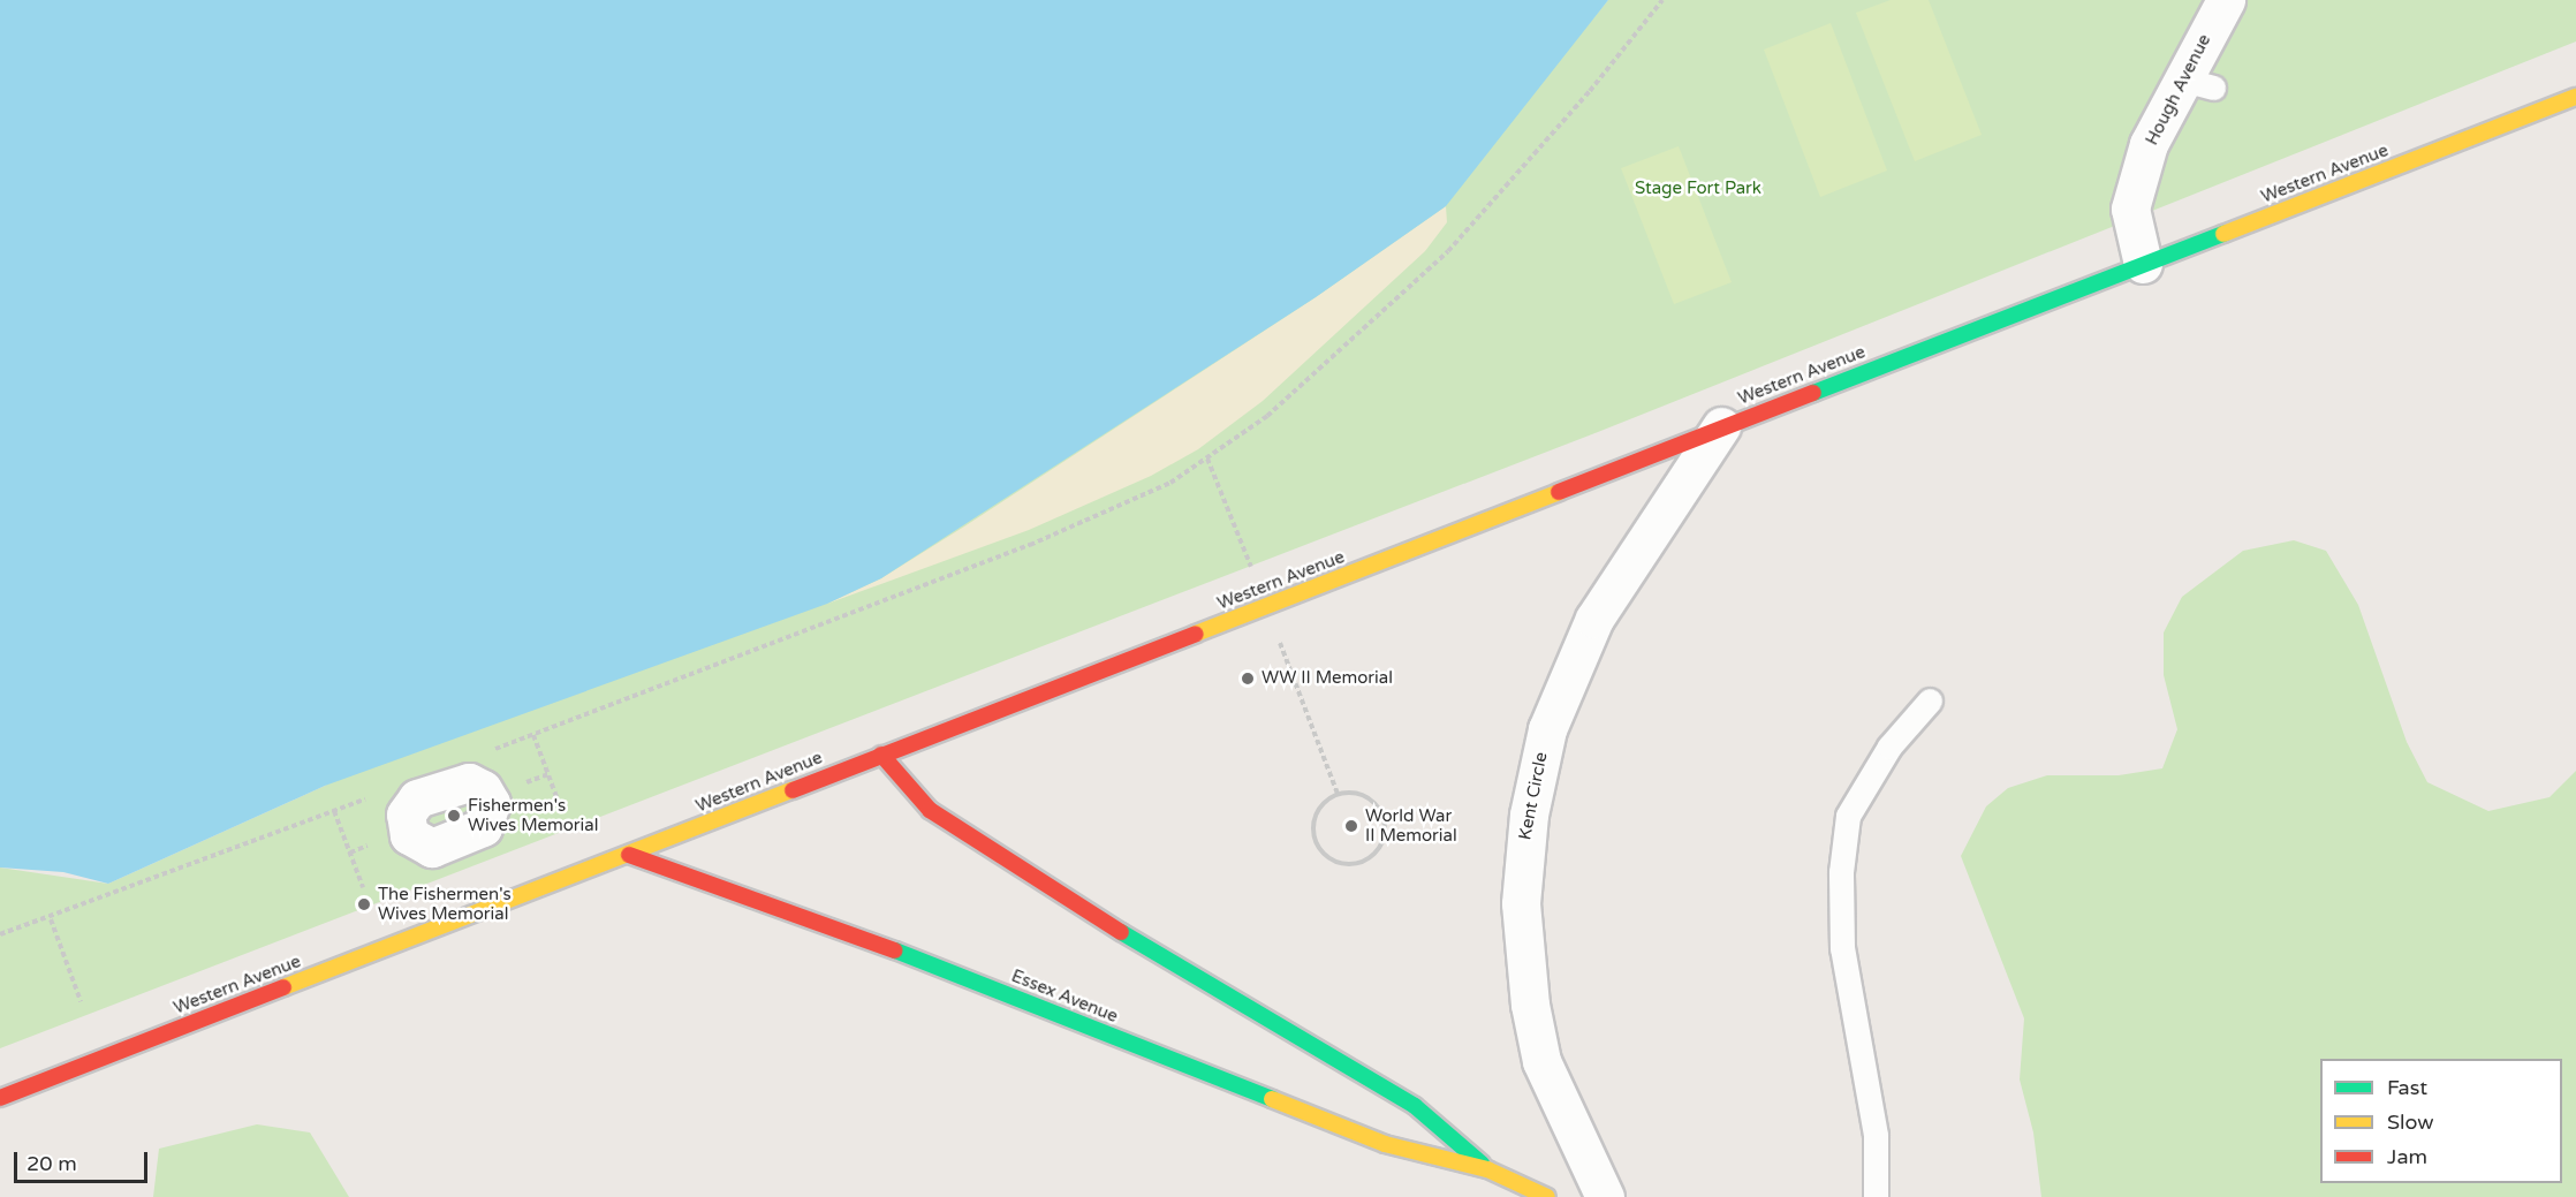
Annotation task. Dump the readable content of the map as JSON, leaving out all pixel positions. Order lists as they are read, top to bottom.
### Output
{
  "streets": {
    "main road": ["Western Avenue", "Essex Avenue"],
    "street": ["Hough Avenue", "Kent Circle"]
  },
  "crossings": [
    ["Hough Avenue", "Western Avenue"],
    ["Western Avenue", "Kent Circle"],
    ["Western Avenue", "Essex Avenue"]
  ],
  "parks": ["Stage Fort Park"],
  "places": [
    "WW II Memorial",
    "Fishermen's Wives Memorial",
    "World War II Memorial",
    "The Fishermen's Wives Memorial"
  ],
  "legend": ["Fast", "Slow", "Jam"],
  "scale_bar": "20 m"
}
